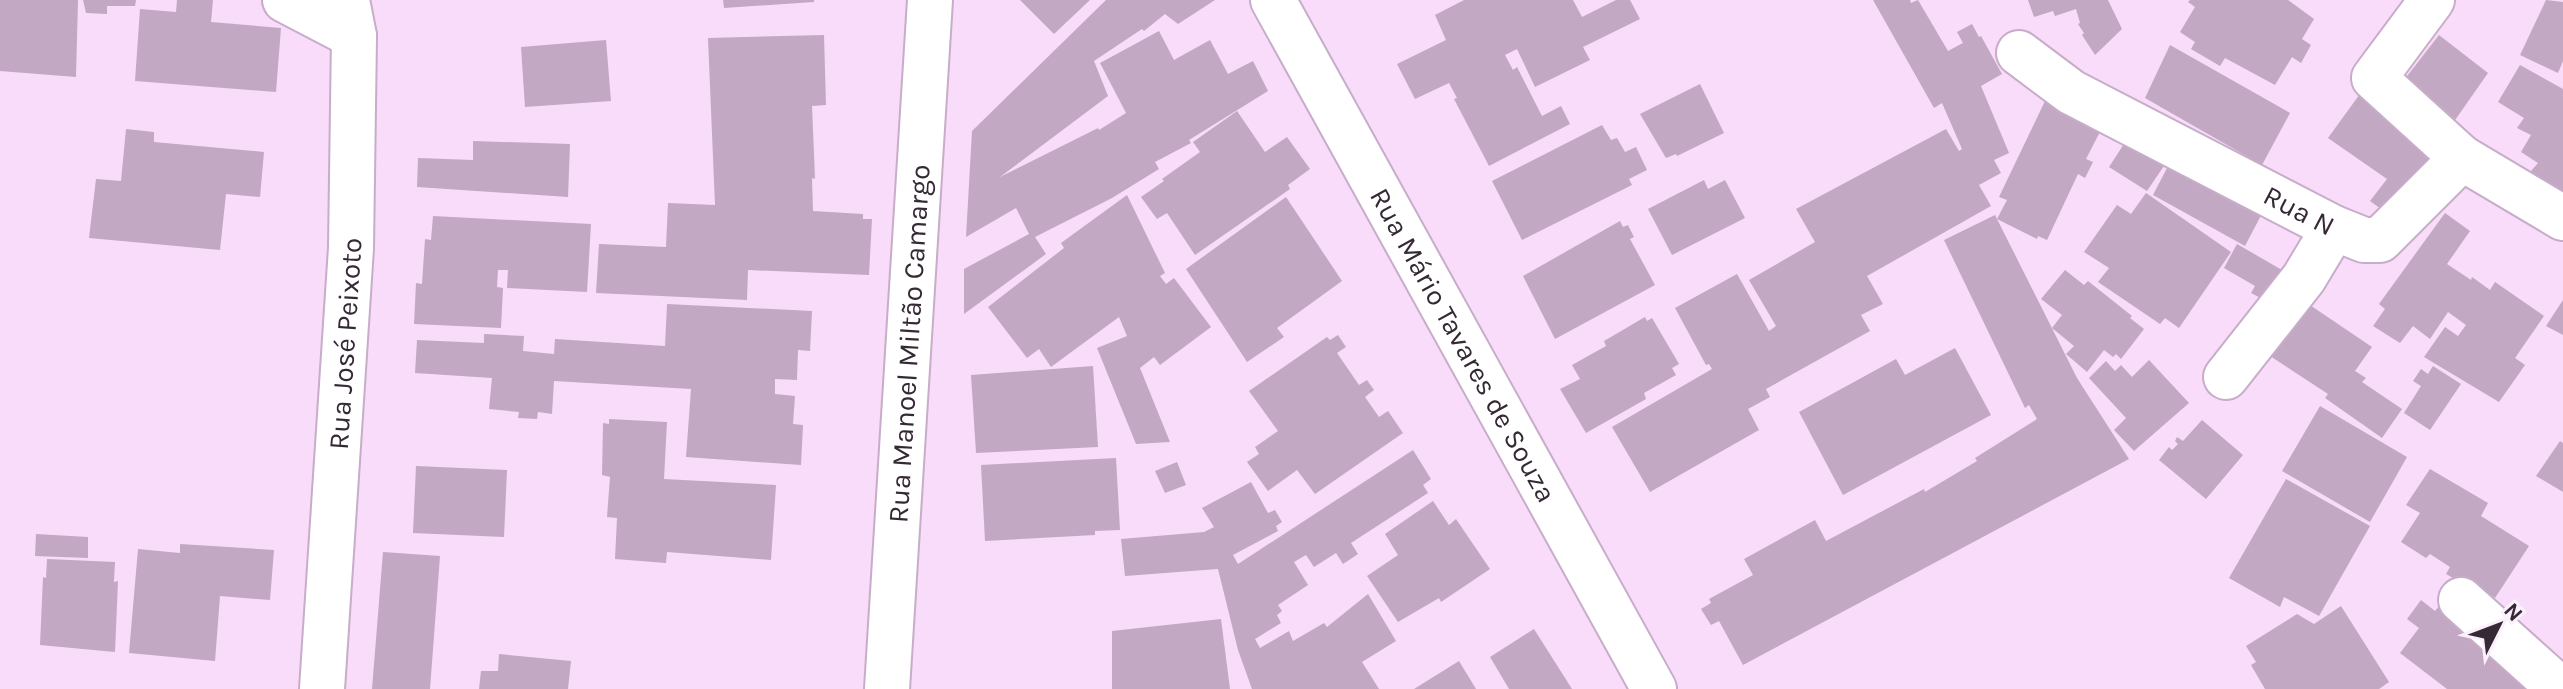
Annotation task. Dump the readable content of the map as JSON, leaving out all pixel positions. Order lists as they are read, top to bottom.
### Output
{
  "streets": {
    "street": [
      "Rua N",
      "Rua José Peixoto",
      "Rua Manoel Miltão Camargo",
      "Rua Mário Tavares de Souza"
    ]
  },
  "north": "top right"
}
